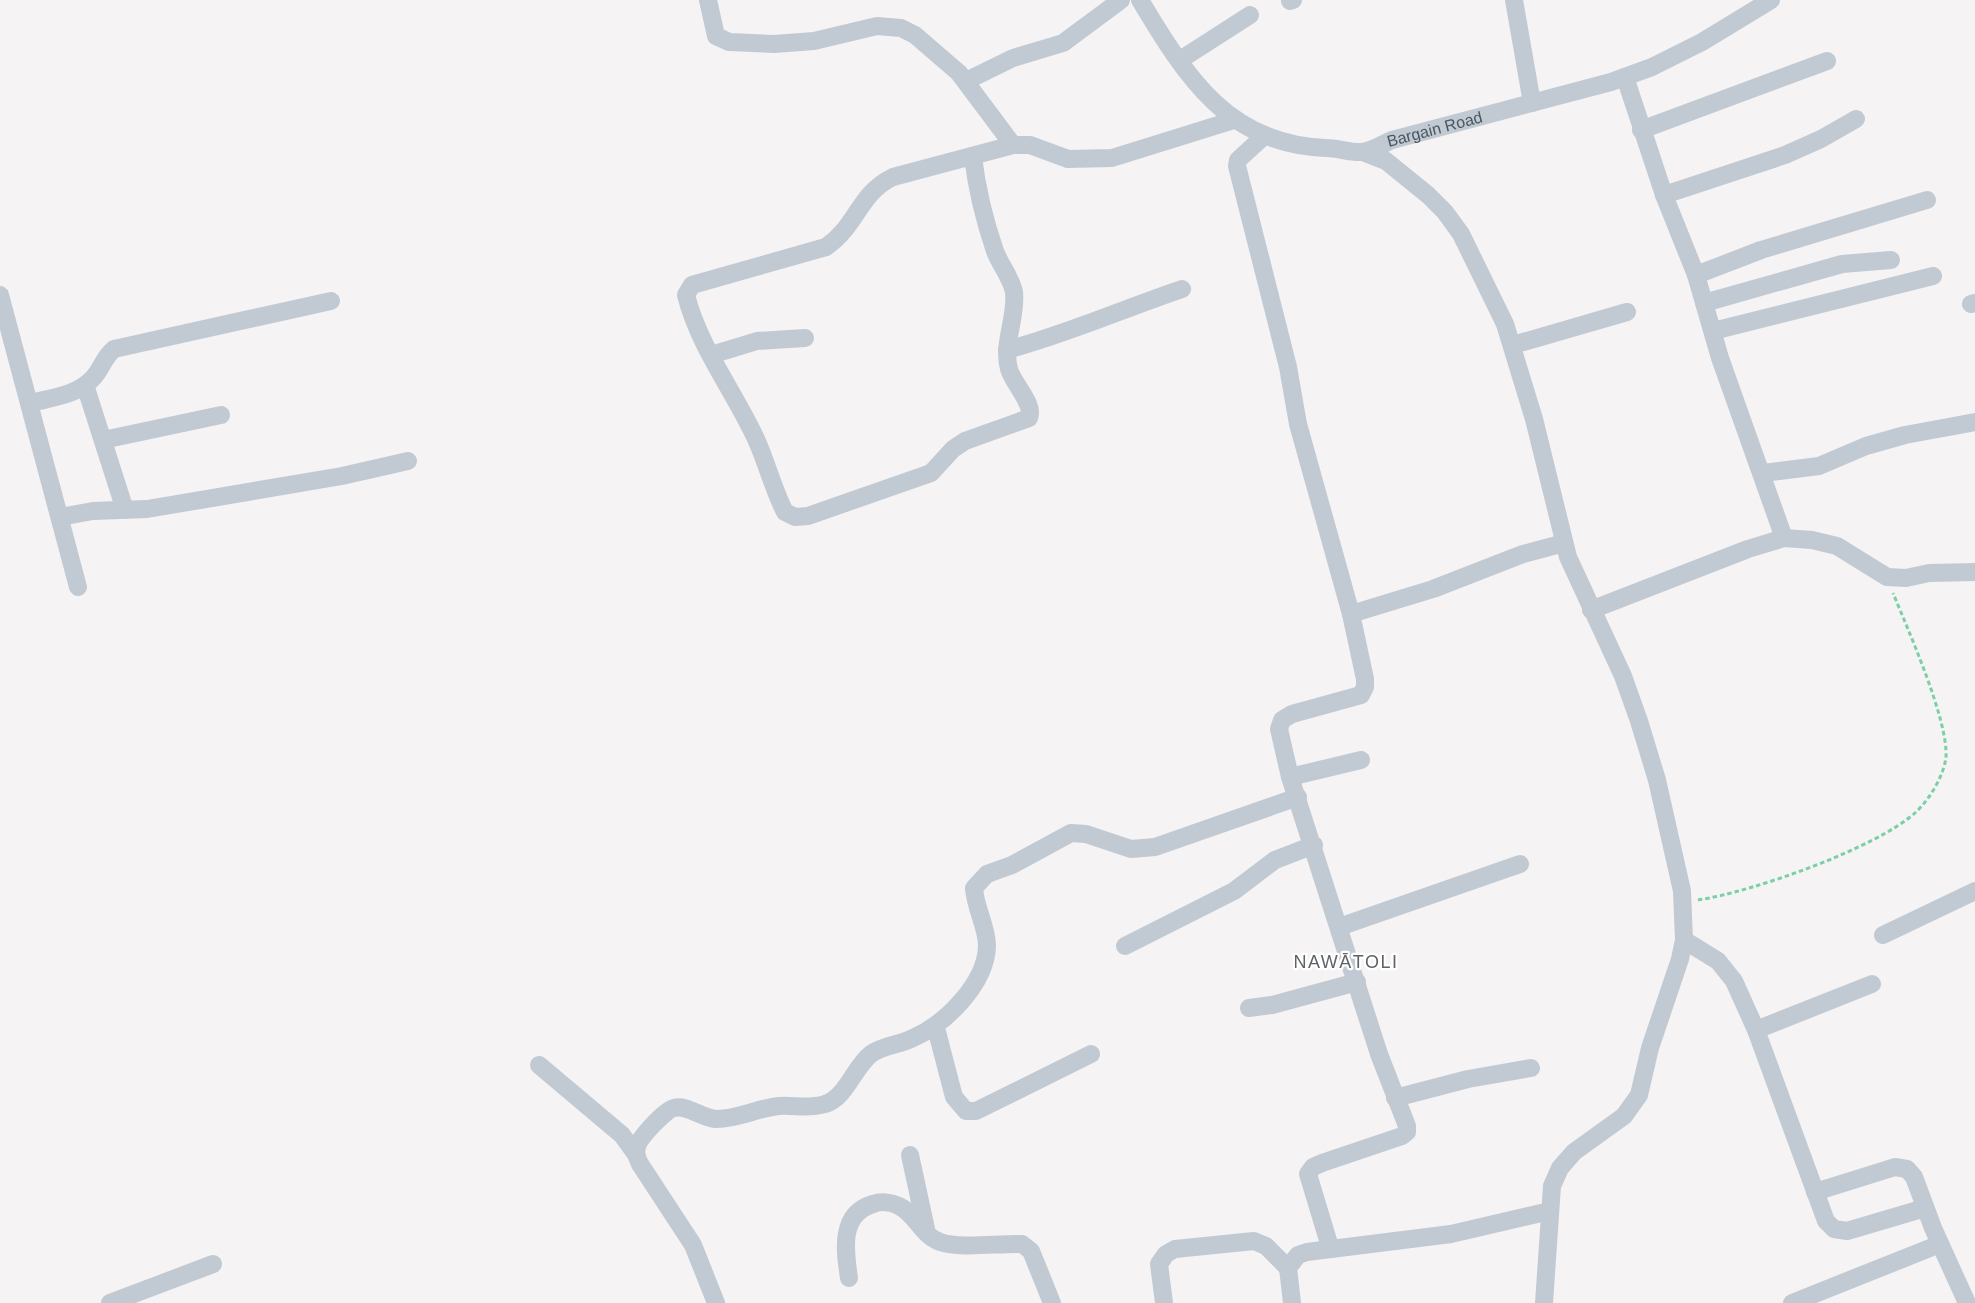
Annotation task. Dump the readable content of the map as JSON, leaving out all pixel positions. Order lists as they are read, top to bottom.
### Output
{
  "streets": {
    "street": ["Bargain Road"]
  },
  "districts": ["NAWĀTOLI"]
}
